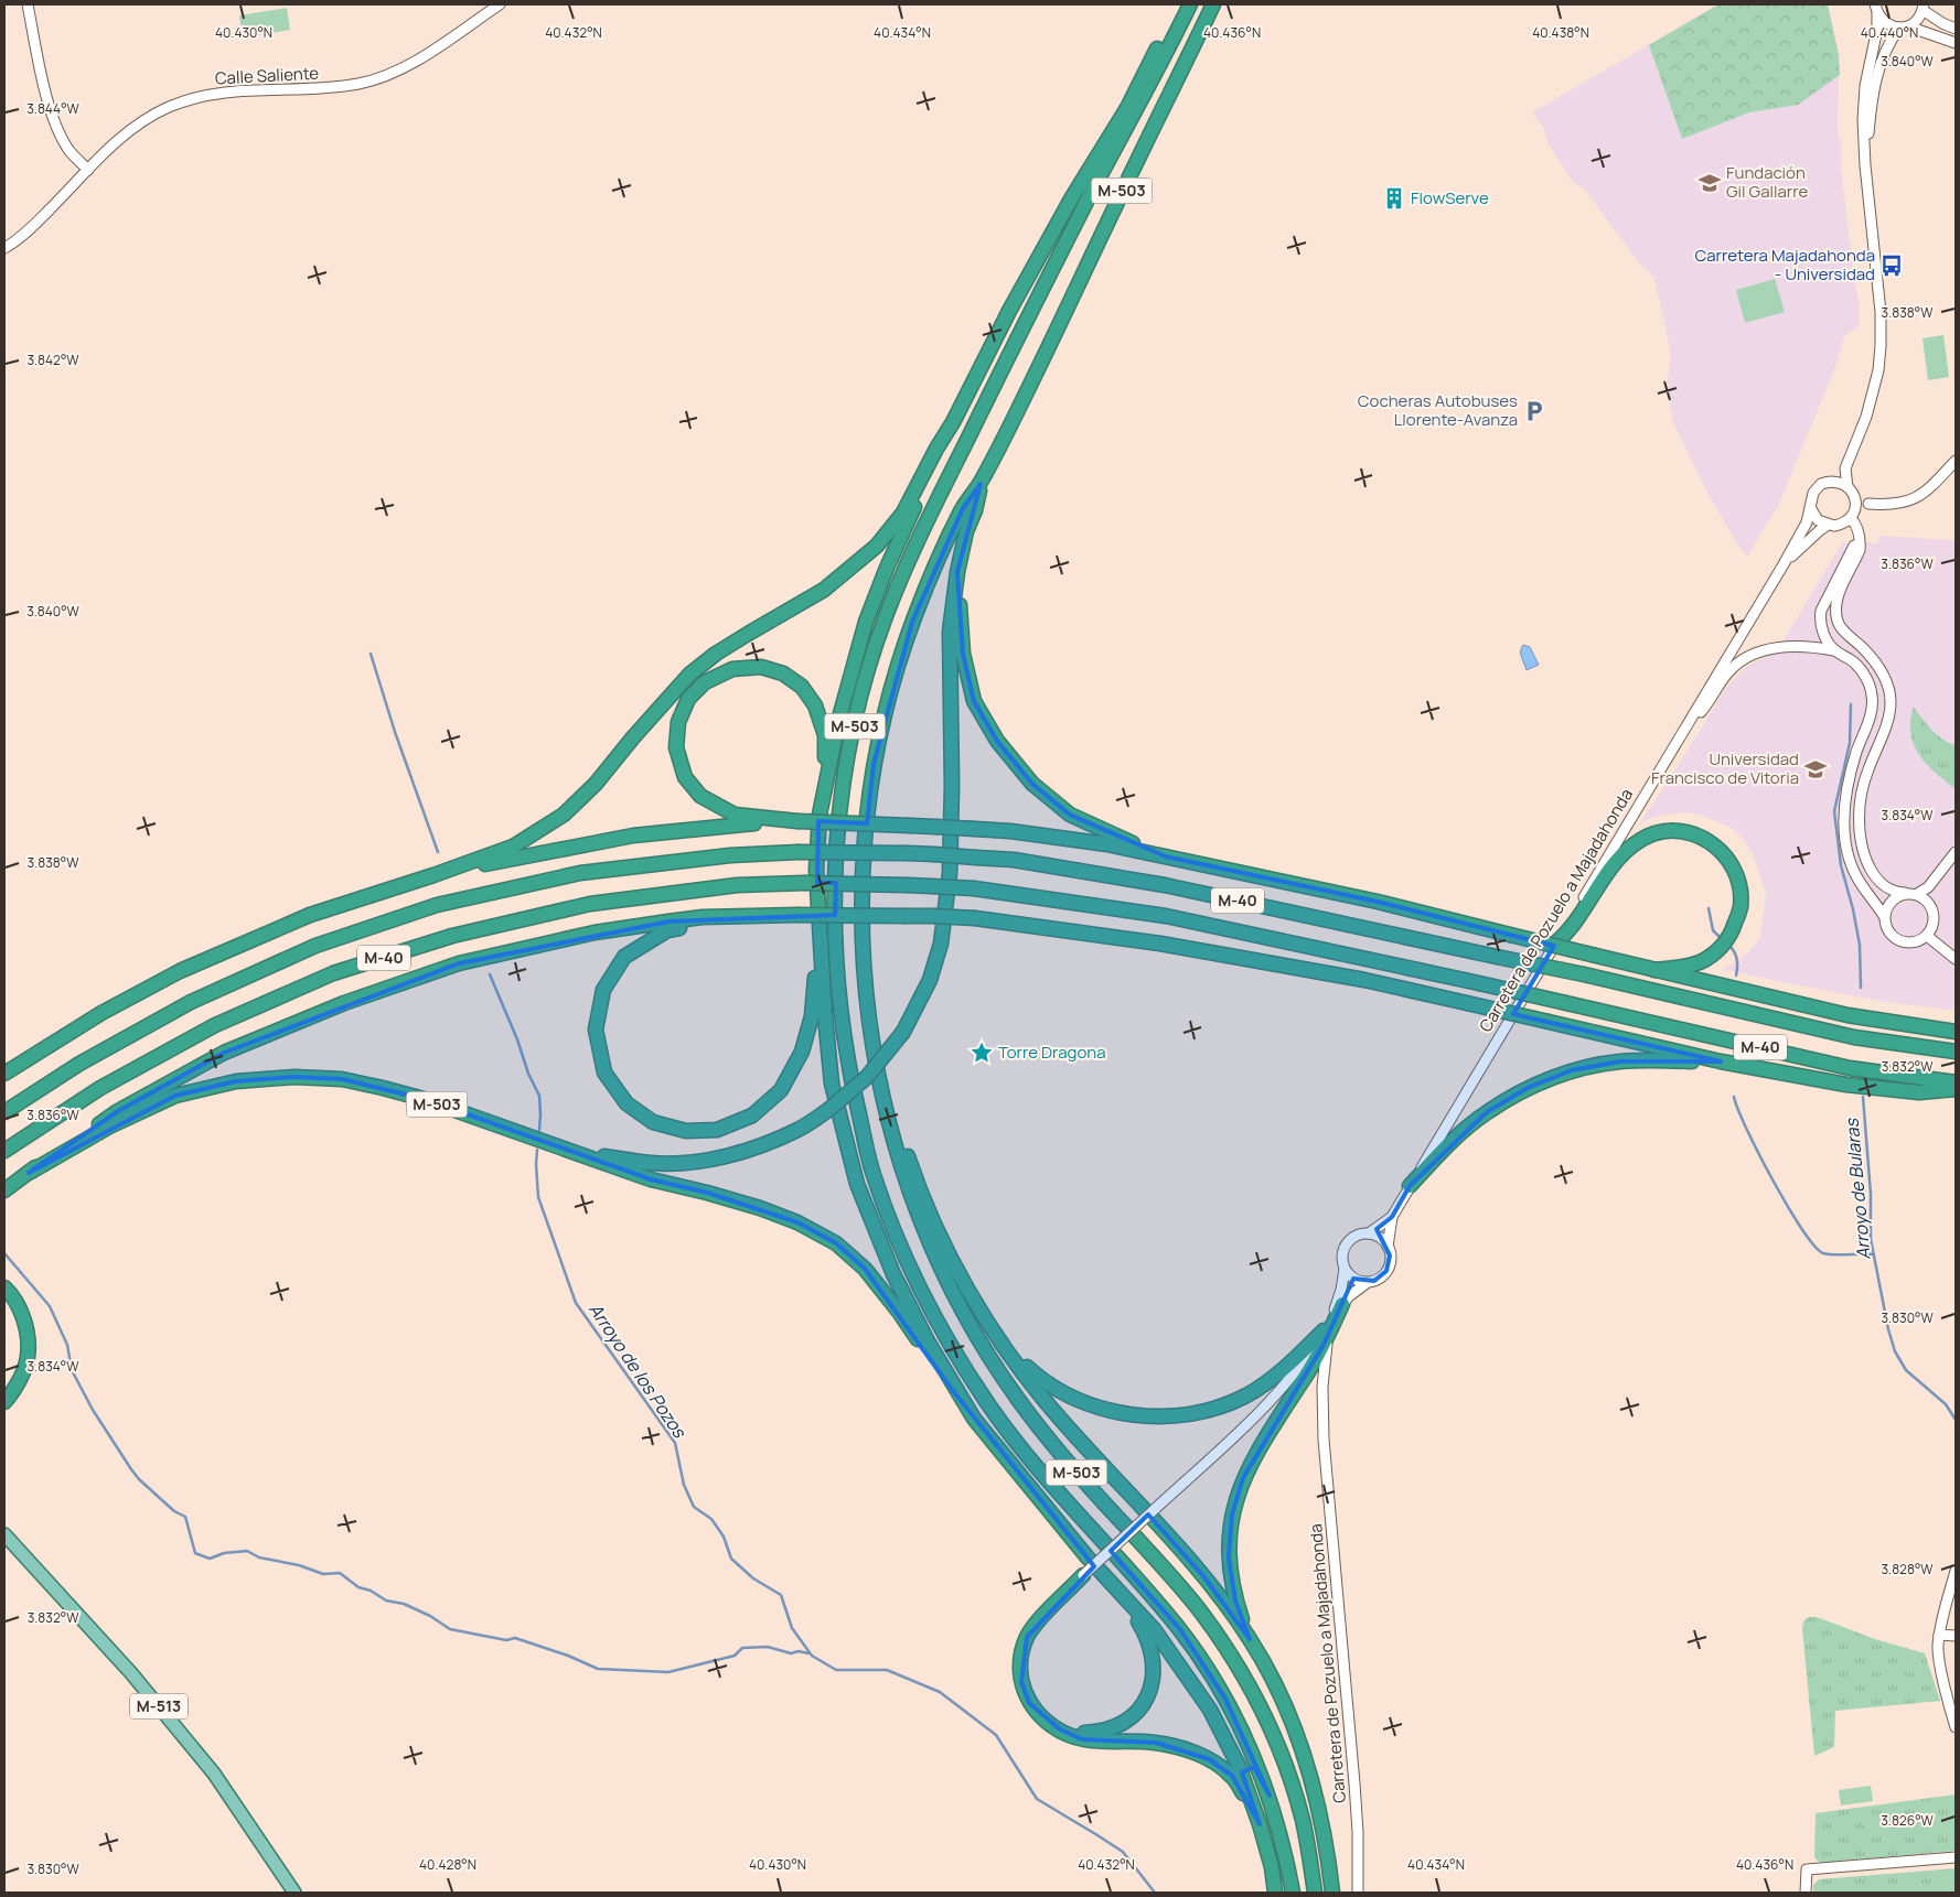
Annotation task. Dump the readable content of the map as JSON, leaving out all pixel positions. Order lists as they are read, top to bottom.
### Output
{
  "streets": {
    "highway": ["M-503", "M-40"],
    "main road": ["M-513"],
    "street": ["Calle Saliente", "Carretera de Pozuelo a Majadahonda"]
  },
  "crossings": [
    ["M-503", "Carretera de Pozuelo a Majadahonda"]
  ],
  "water": ["Arroyo de Bularas", "Arroyo de los Pozos"],
  "places": {
    "school or university": ["Fundación Gil Gallarre", "Universidad Francisco de Vitoria"],
    "building": ["FlowServe"],
    "bus stop": ["Carretera Majadahonda - Universidad"],
    "parking": ["Cocheras Autobuses Llorente-Avanza"],
    "place": ["Torre Dragona"]
  },
  "coordinates": [
    "40.430°N",
    "40.432°N",
    "40.434°N",
    "40.436°N",
    "40.438°N",
    "40.440°N",
    "3.840°W",
    "3.844°W",
    "3.838°W",
    "3.842°W",
    "3.836°W",
    "3.834°W",
    "3.832°W",
    "3.830°W",
    "3.828°W",
    "3.826°W",
    "40.428°N"
  ]
}
